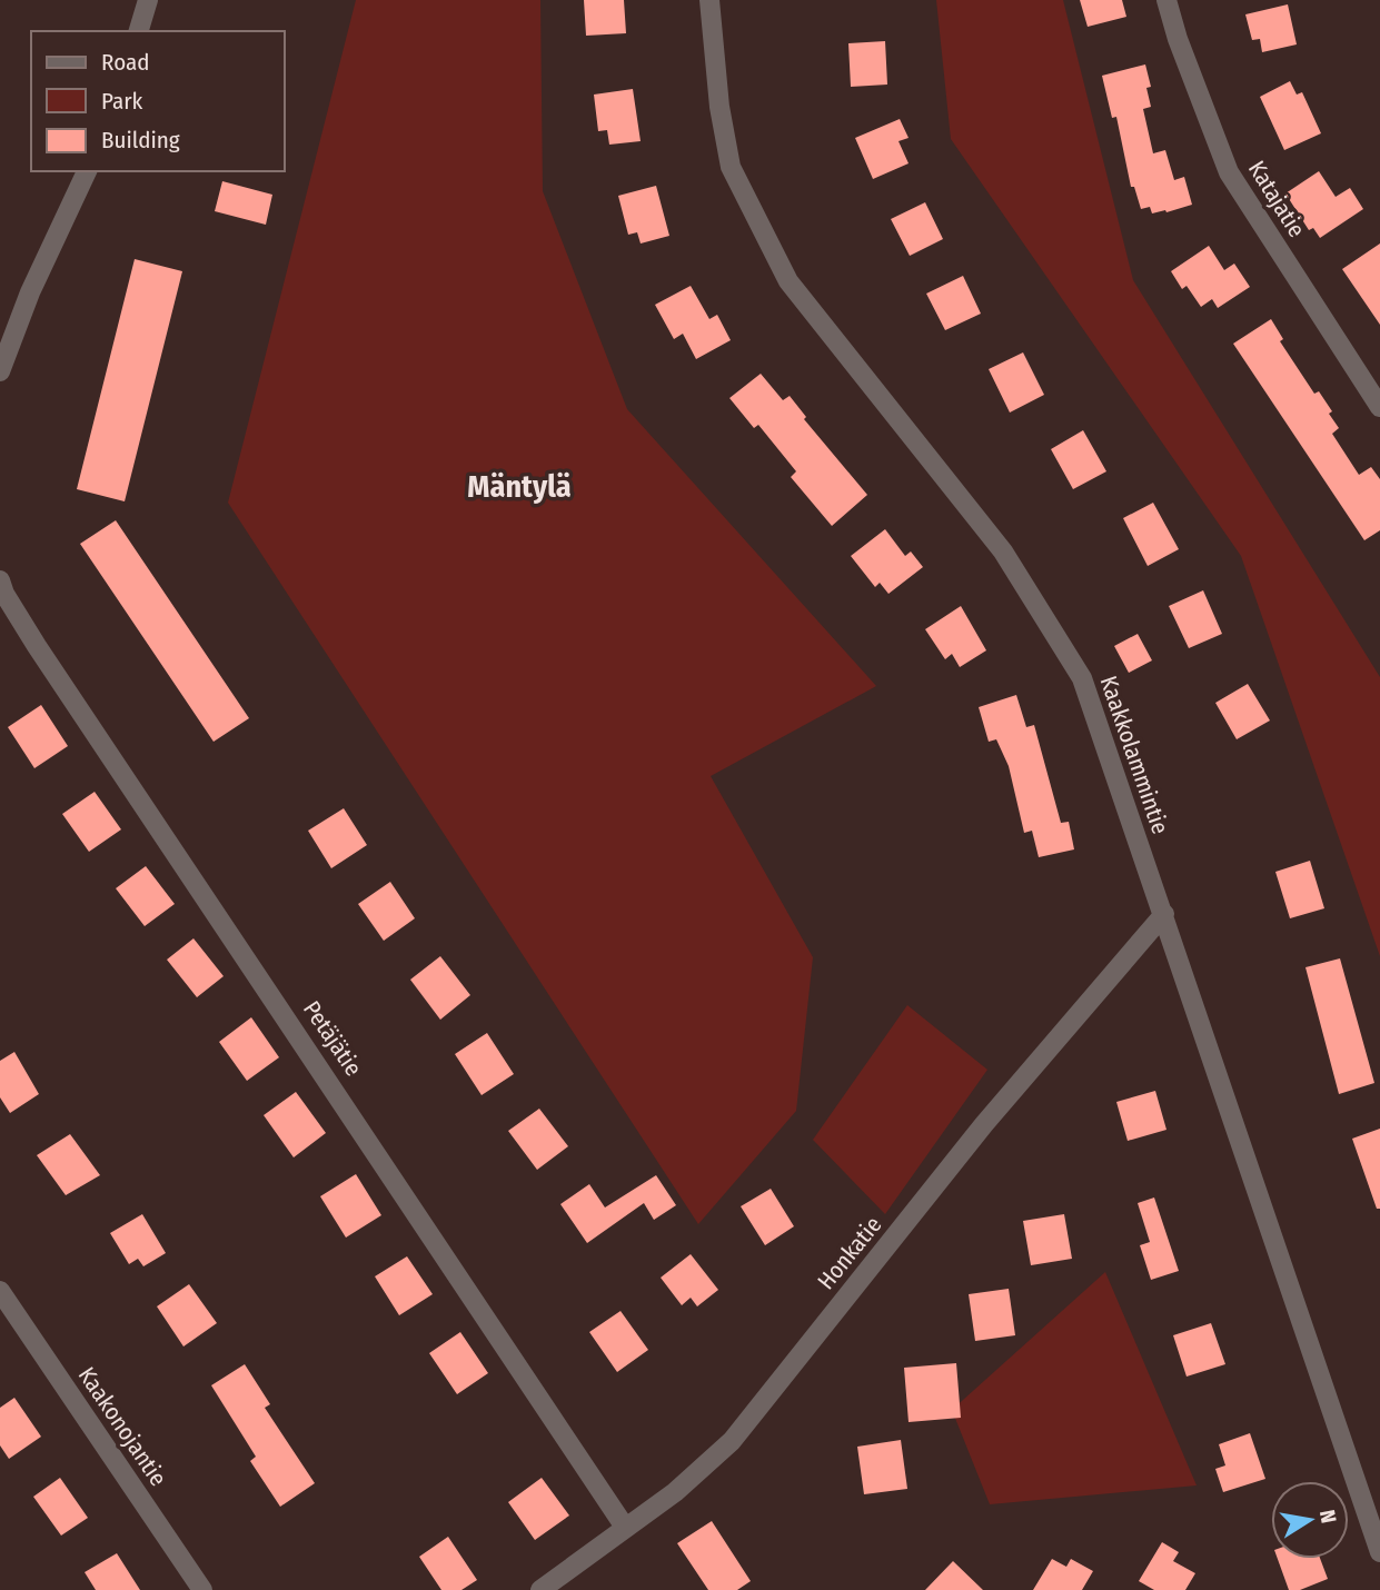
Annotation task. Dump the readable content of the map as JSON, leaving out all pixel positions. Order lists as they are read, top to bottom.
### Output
{
  "streets": {
    "street": [
      "Katajatie",
      "Kaakkolammintie",
      "Petäjätie",
      "Honkatie",
      "Kaakonojantie"
    ]
  },
  "crossings": [
    ["Kaakkolammintie", "Honkatie"],
    ["Petäjätie", "Honkatie"]
  ],
  "districts": ["Mäntylä"],
  "legend": ["Road", "Park", "Building"],
  "north": "right"
}
